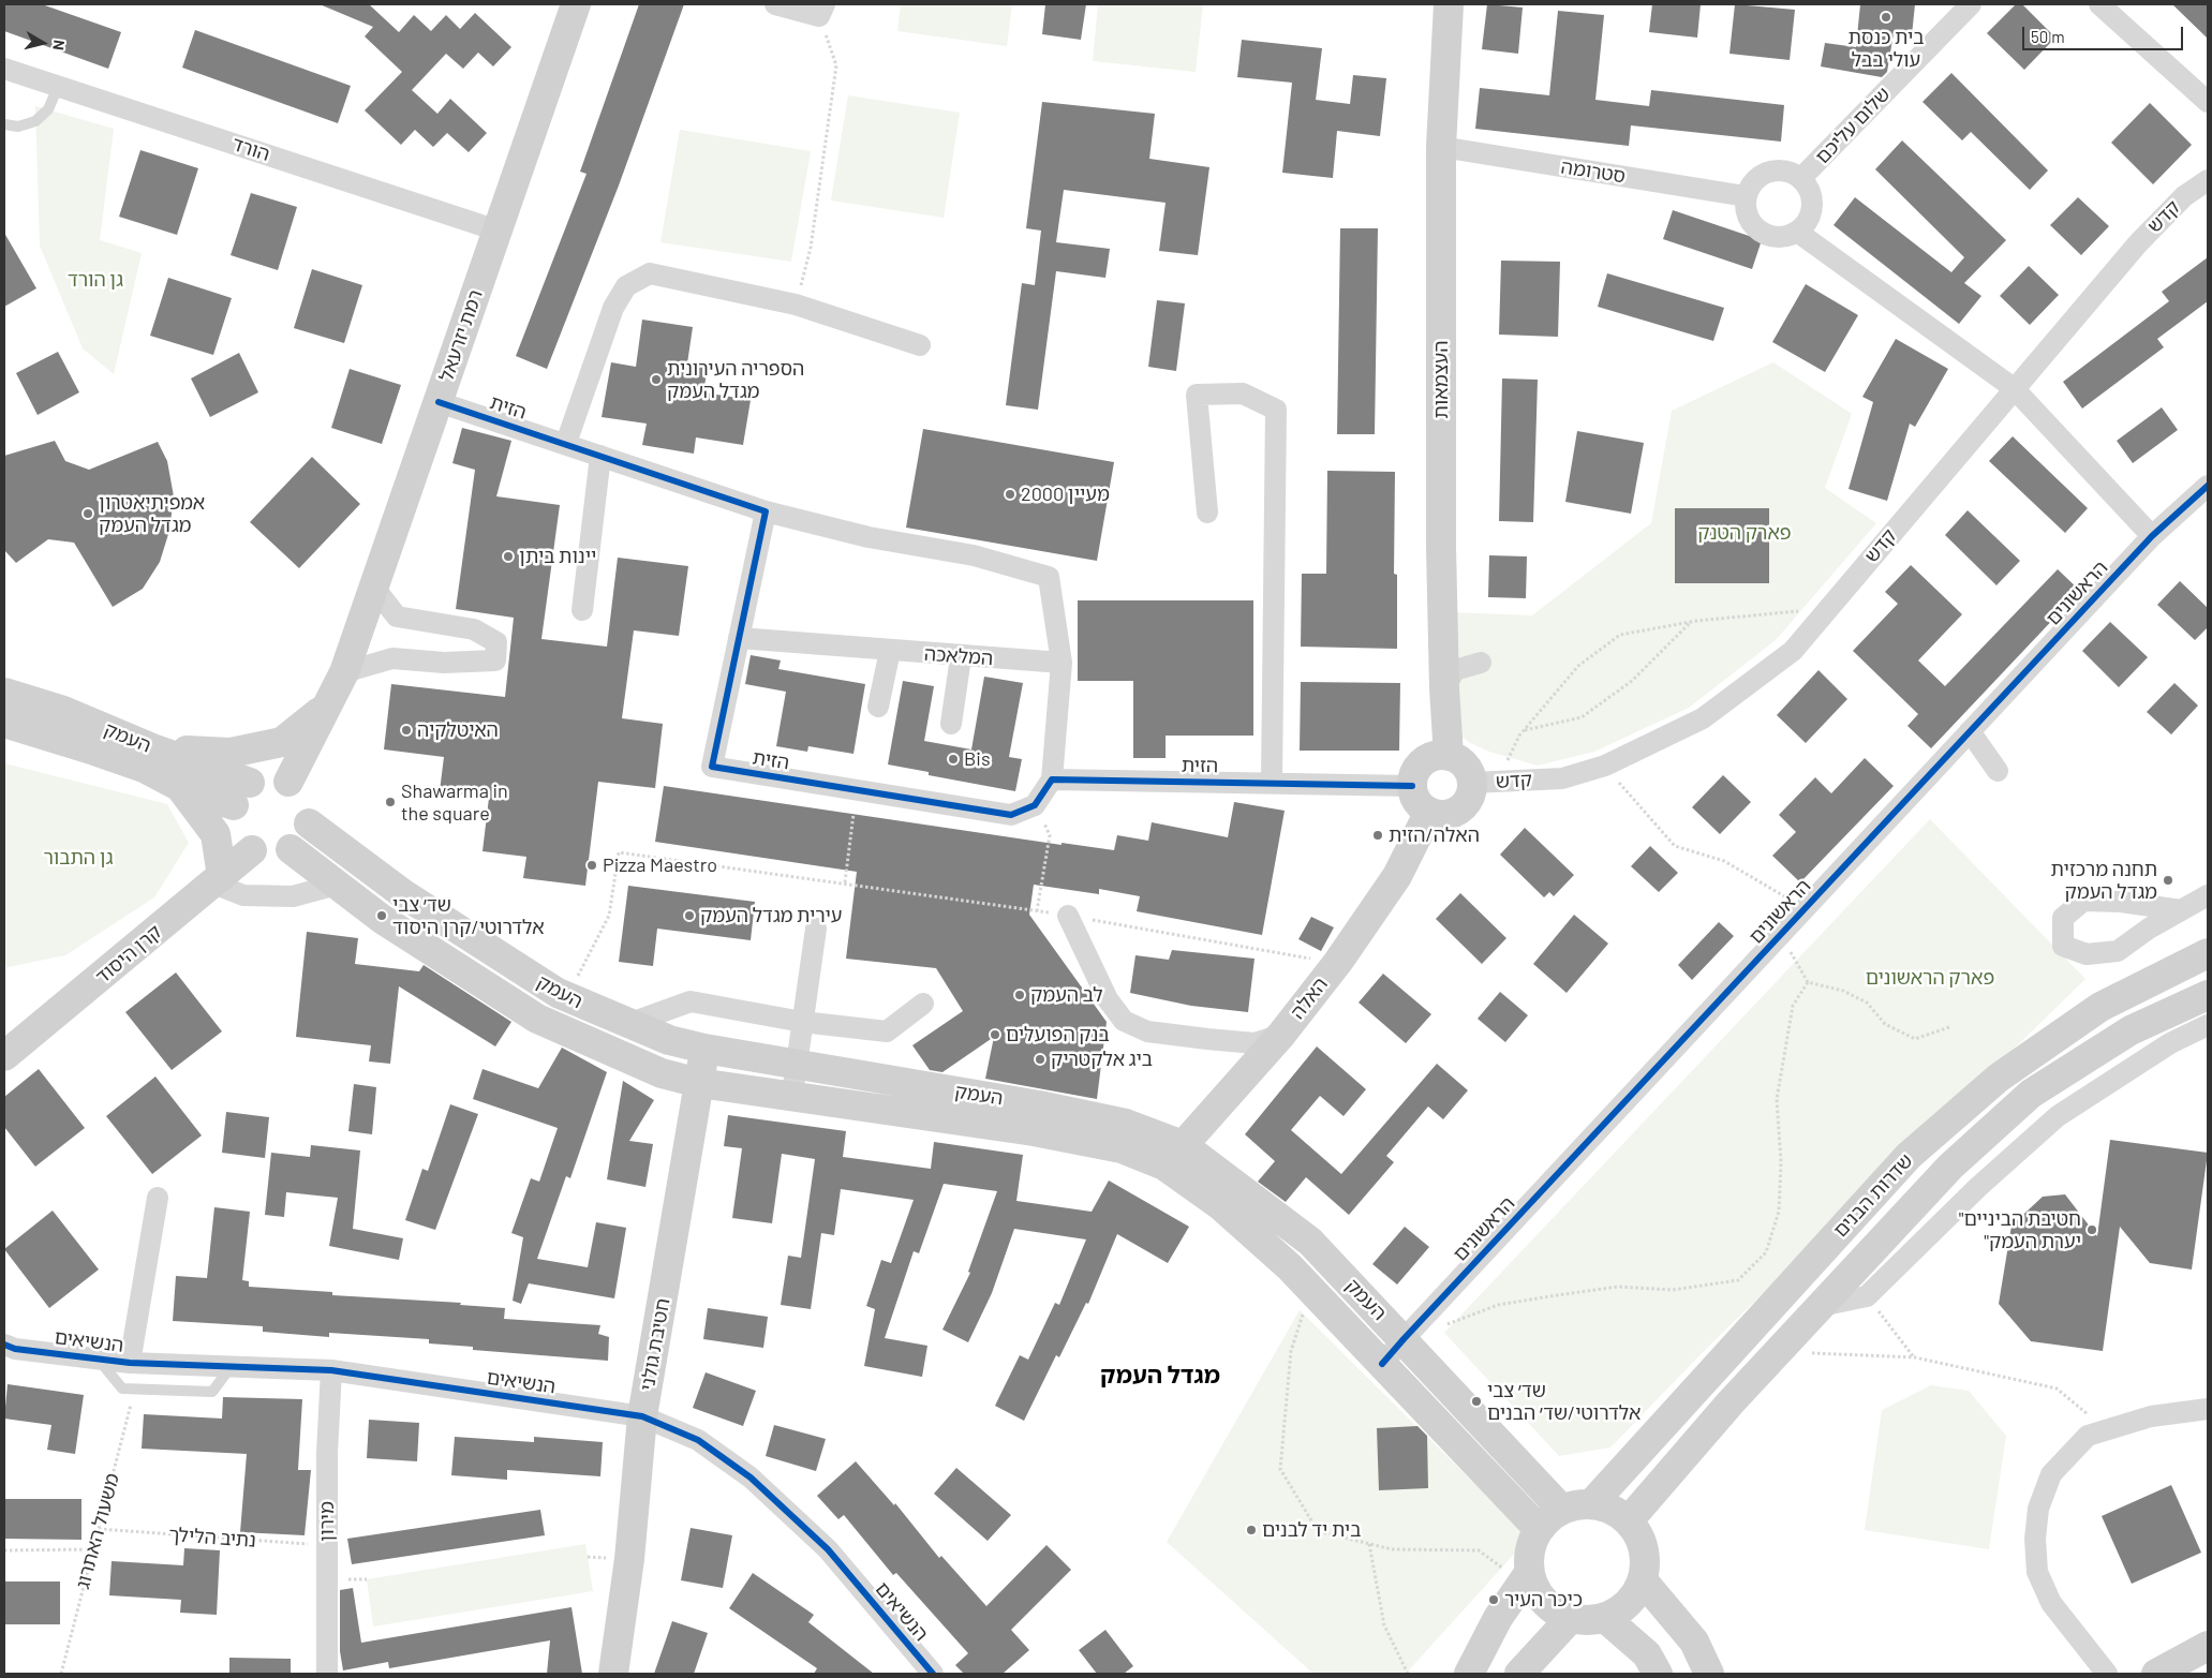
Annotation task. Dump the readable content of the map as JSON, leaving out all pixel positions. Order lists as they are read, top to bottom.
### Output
{
  "streets": {
    "main road": [
      "רמת יזרעאל",
      "העצמאות",
      "העמק",
      "קרן היסוד",
      "האלה",
      "שדרות הבנים",
      "חטיבת גולני"
    ],
    "street": [
      "שלום עליכם",
      "הורד",
      "סטרומה",
      "קדש",
      "הזית",
      "הראשונים",
      "המלאכה",
      "הנשיאים",
      "מירון"
    ],
    "path": ["משעול האתרוג", "נתיב הלילך"]
  },
  "crossings": [
    ["שלום עליכם", "סטרומה"],
    ["הורד", "רמת יזרעאל"],
    ["סטרומה", "העצמאות"],
    ["קדש", "העצמאות"],
    ["קדש", "הזית"],
    ["קדש", "האלה"],
    ["רמת יזרעאל", "הזית"],
    ["רמת יזרעאל", "העמק"],
    ["רמת יזרעאל", "קרן היסוד"],
    ["העצמאות", "הזית"],
    ["העצמאות", "האלה"],
    ["הזית", "המלאכה"],
    ["הזית", "האלה"],
    ["הראשונים", "העמק"],
    ["העמק", "קרן היסוד"],
    ["העמק", "האלה"],
    ["העמק", "שדרות הבנים"],
    ["העמק", "חטיבת גולני"],
    ["הנשיאים", "חטיבת גולני"],
    ["הנשיאים", "מירון"],
    ["מירון", "נתיב הלילך"],
    ["משעול האתרוג", "נתיב הלילך"]
  ],
  "districts": ["מגדל העמק"],
  "parks": [
    "גן הורד",
    "פארק הטנק",
    "גן התבור",
    "פארק הראשונים"
  ],
  "places": [
    "בית כנסת עולי בבל",
    "הספריה העירונית מגדל העמק",
    "מעיין 2000",
    "אמפיתיאטרון מגדל העמק",
    "יינות ביתן",
    "האיטלקיה",
    "Bis",
    "Shawarma in the square",
    "האלה/הזית",
    "Pizza Maestro",
    "תחנה מרכזית מגדל העמק",
    "שד׳ צבי אלדרוטי/קרן היסוד",
    "עירית מגדל העמק",
    "לב העמק",
    "בנק הפועלים",
    "ביג אלקטריק",
    "\"חטיבת הביניים \"יערת העמק",
    "שד׳ צבי אלדרוטי/שד׳ הבנים",
    "בית יד לבנים",
    "כיכר העיר"
  ],
  "scale_bar": "50 m",
  "north": "right"
}
